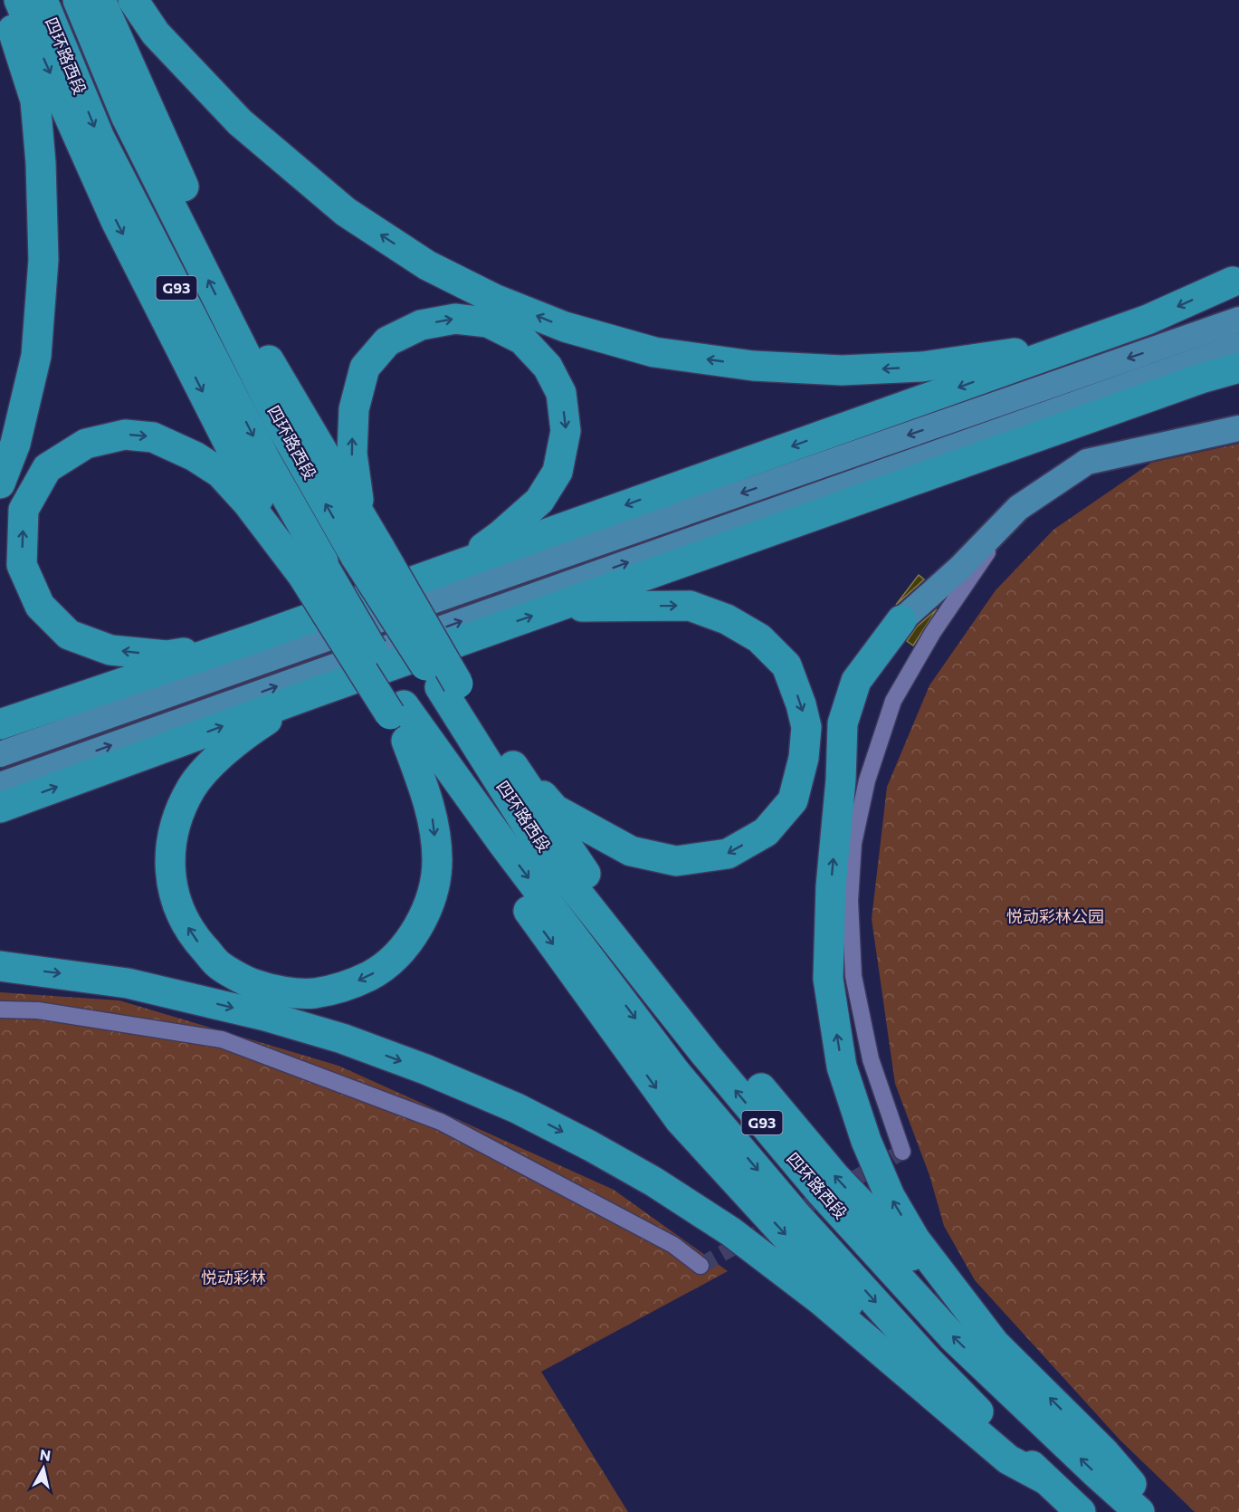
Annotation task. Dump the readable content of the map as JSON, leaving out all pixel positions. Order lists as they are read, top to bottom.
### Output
{
  "streets": {
    "highway": ["四环路西段", "G93"]
  },
  "parks": ["悦动彩林公园", "悦动彩林"],
  "north": "top"
}
